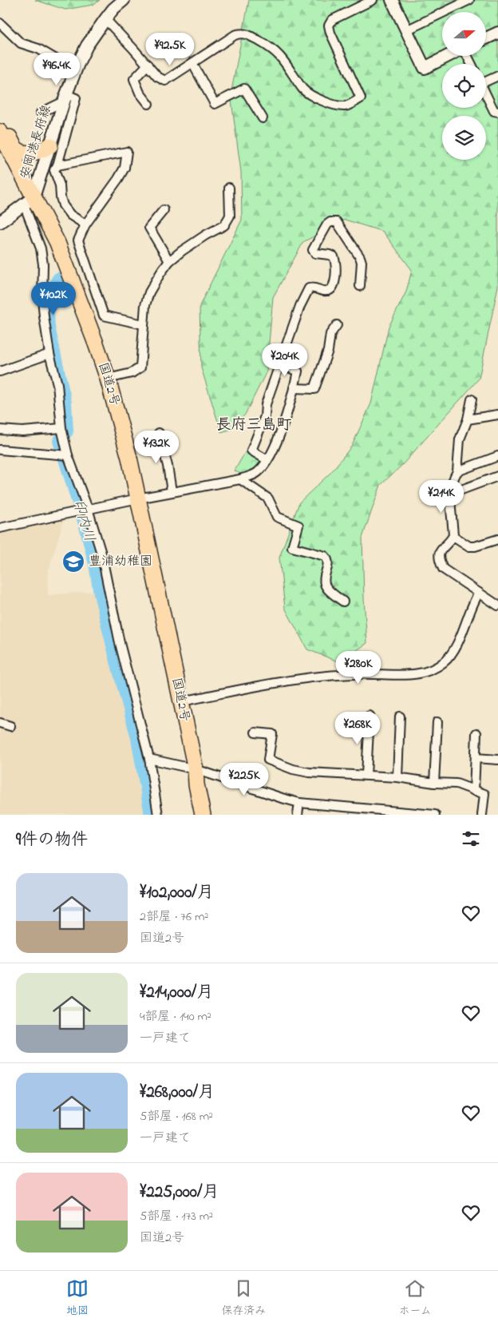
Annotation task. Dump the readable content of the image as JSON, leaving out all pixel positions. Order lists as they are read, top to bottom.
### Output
{
  "streets": {
    "highway": ["国道2号"],
    "main road": ["安岡港長府線"]
  },
  "crossings": [
    ["安岡港長府線", "国道2号"]
  ],
  "districts": ["長府三島町"],
  "water": ["印内川"],
  "places": {
    "school or university": ["豊浦幼稚園"]
  },
  "north": "right",
  "page": {
    "price": [
      "¥92.5K",
      "¥96.4K",
      "¥102K",
      "¥204K",
      "¥132K",
      "¥214K",
      "¥280K",
      "¥268K",
      "¥225K"
    ],
    "heading": "9件の物件",
    "list": [
      {
        "name": "¥102,000/月",
        "note": "2部屋 · 76 m² · 国道2号"
      },
      {
        "name": "¥214,000/月",
        "note": "4部屋 · 140 m² · 一戸建て"
      },
      {
        "name": "¥268,000/月",
        "note": "5部屋 · 168 m² · 一戸建て"
      },
      {
        "name": "¥225,000/月",
        "note": "5部屋 · 173 m² · 国道2号"
      }
    ],
    "tabs": ["地図", "保存済み", "ホーム"]
  }
}
